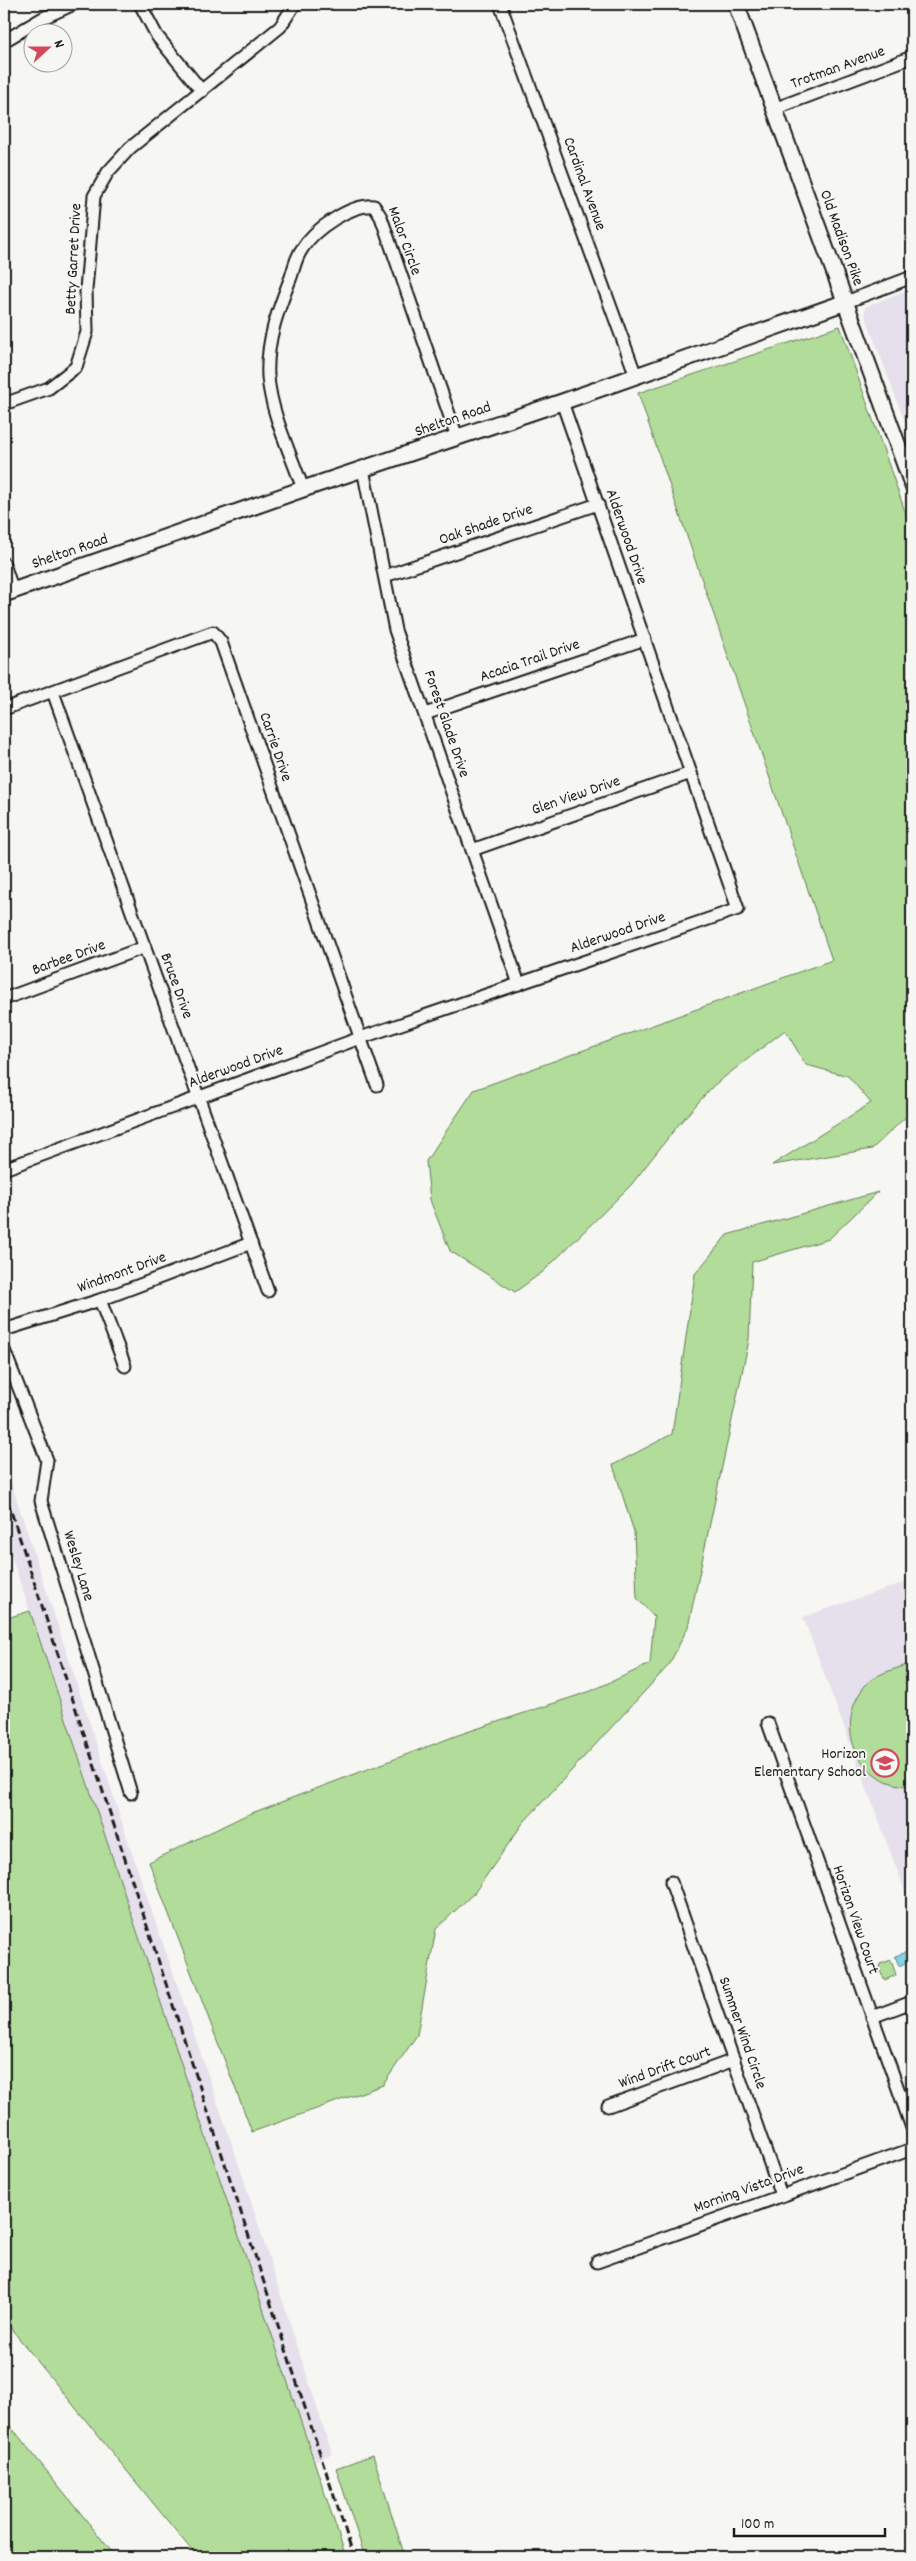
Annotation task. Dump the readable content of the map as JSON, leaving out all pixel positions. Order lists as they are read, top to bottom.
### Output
{
  "streets": {
    "street": [
      "Trotman Avenue",
      "Cardinal Avenue",
      "Old Madison Pike",
      "Malor Circle",
      "Betty Garret Drive",
      "Shelton Road",
      "Oak Shade Drive",
      "Alderwood Drive",
      "Acacia Trail Drive",
      "Forest Glade Drive",
      "Carrie Drive",
      "Glen View Drive",
      "Barbee Drive",
      "Bruce Drive",
      "Windmont Drive",
      "Wesley Lane",
      "Horizon View Court",
      "Summer Wind Circle",
      "Wind Drift Court",
      "Morning Vista Drive"
    ]
  },
  "crossings": [
    ["Trotman Avenue", "Old Madison Pike"],
    ["Cardinal Avenue", "Shelton Road"],
    ["Old Madison Pike", "Shelton Road"],
    ["Malor Circle", "Shelton Road"],
    ["Shelton Road", "Alderwood Drive"],
    ["Shelton Road", "Forest Glade Drive"],
    ["Oak Shade Drive", "Alderwood Drive"],
    ["Oak Shade Drive", "Forest Glade Drive"],
    ["Alderwood Drive", "Acacia Trail Drive"],
    ["Alderwood Drive", "Forest Glade Drive"],
    ["Alderwood Drive", "Carrie Drive"],
    ["Alderwood Drive", "Glen View Drive"],
    ["Alderwood Drive", "Bruce Drive"],
    ["Acacia Trail Drive", "Forest Glade Drive"],
    ["Forest Glade Drive", "Glen View Drive"],
    ["Carrie Drive", "Bruce Drive"],
    ["Barbee Drive", "Bruce Drive"],
    ["Bruce Drive", "Windmont Drive"],
    ["Summer Wind Circle", "Wind Drift Court"],
    ["Summer Wind Circle", "Morning Vista Drive"]
  ],
  "places": {
    "school or university": ["Horizon Elementary School"]
  },
  "scale_bar": "100 m",
  "north": "right"
}
